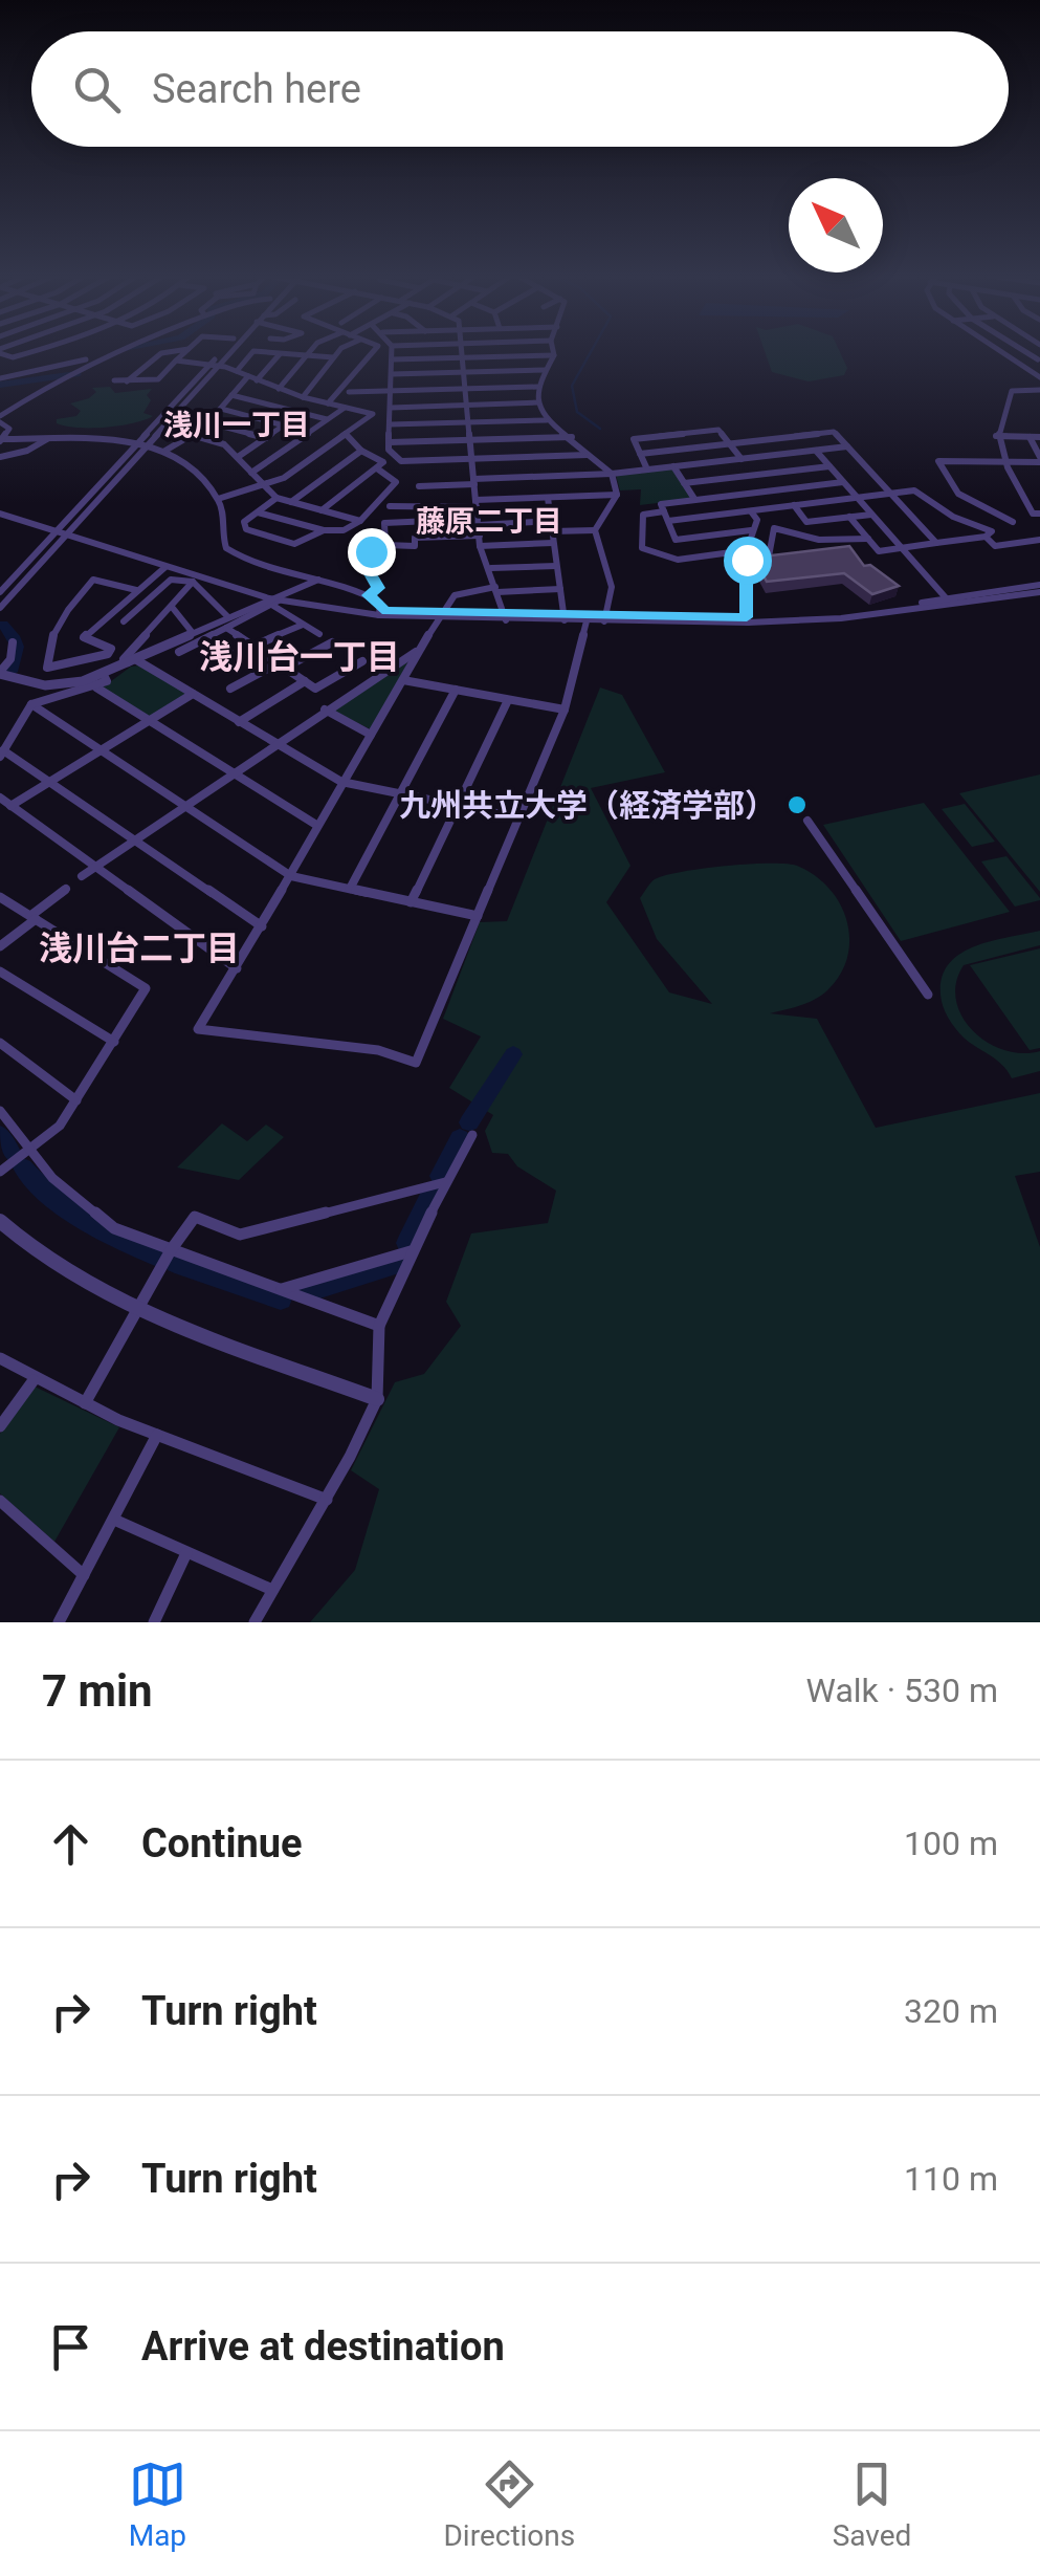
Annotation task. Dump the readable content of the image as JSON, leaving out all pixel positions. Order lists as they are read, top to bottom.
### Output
{
  "districts": [
    "浅川一丁目",
    "藤原二丁目",
    "浅川台一丁目",
    "浅川台二丁目"
  ],
  "places": ["九州共立大学（経済学部）"],
  "north": "top left",
  "page": {
    "search": "Search here",
    "heading": ["7 min", "Walk · 530 m"],
    "list": [
      ["Continue", "100 m"],
      ["Turn right", "320 m"],
      ["Turn right", "110 m"],
      "Arrive at destination"
    ],
    "nav": ["Map", "Directions", "Saved"]
  }
}
